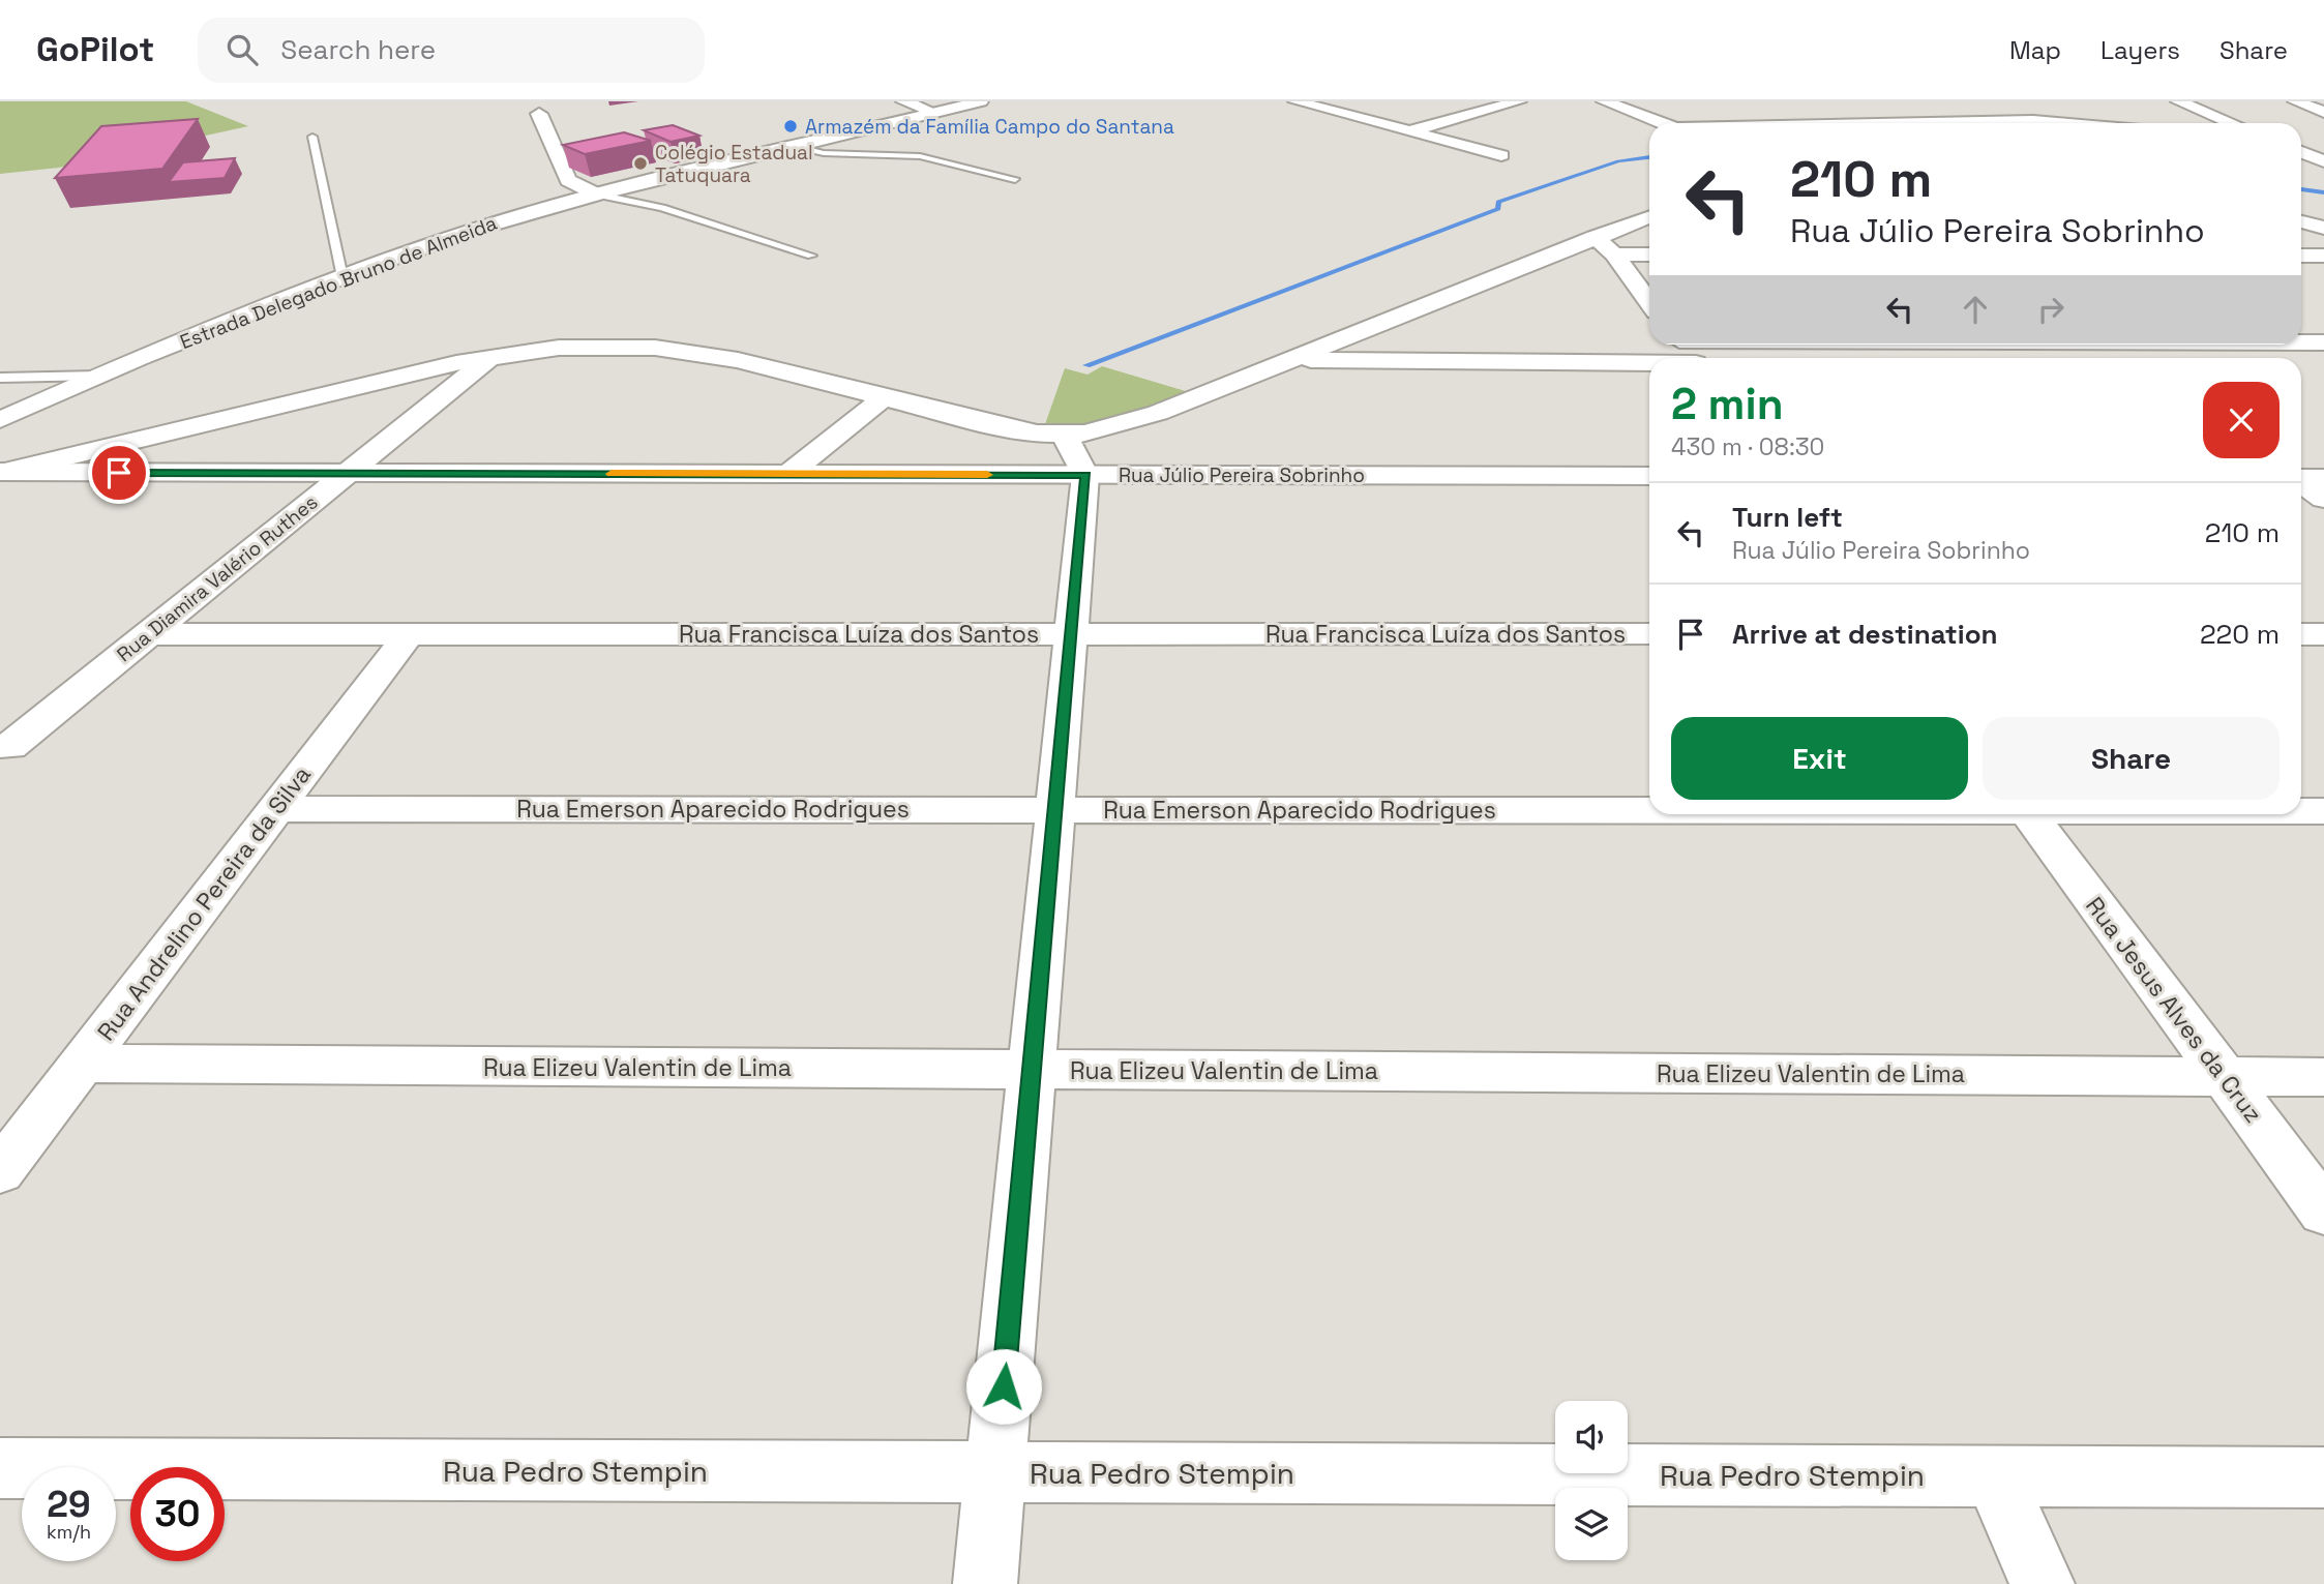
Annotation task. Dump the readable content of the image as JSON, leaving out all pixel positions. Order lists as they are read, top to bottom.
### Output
{
  "streets": {
    "street": [
      "Estrada Delegado Bruno de Almeida",
      "Rua Júlio Pereira Sobrinho",
      "Rua Diamira Valério Ruthes",
      "Rua Francisca Luíza dos Santos",
      "Rua Emerson Aparecido Rodrigues",
      "Rua Andrelino Pereira da Silva",
      "Rua Jesus Alves da Cruz",
      "Rua Elizeu Valentin de Lima",
      "Rua Pedro Stempin"
    ]
  },
  "crossings": [
    ["Rua Júlio Pereira Sobrinho", "Rua Diamira Valério Ruthes"],
    ["Rua Diamira Valério Ruthes", "Rua Francisca Luíza dos Santos"],
    ["Rua Francisca Luíza dos Santos", "Rua Andrelino Pereira da Silva"],
    ["Rua Emerson Aparecido Rodrigues", "Rua Andrelino Pereira da Silva"],
    ["Rua Andrelino Pereira da Silva", "Rua Elizeu Valentin de Lima"],
    ["Rua Jesus Alves da Cruz", "Rua Elizeu Valentin de Lima"]
  ],
  "places": ["Armazém da Família Campo do Santana", "Colégio Estadual Tatuquara"],
  "page": {
    "header": "GoPilot",
    "search": "Search here",
    "nav": ["Map", "Layers", "Share"],
    "turn": ["210 m", "Rua Júlio Pereira Sobrinho"],
    "heading": ["2 min", "430 m · 08:30"],
    "list": [
      {
        "name": "Turn left",
        "note": "Rua Júlio Pereira Sobrinho",
        "value": "210 m"
      },
      {
        "name": "Arrive at destination",
        "value": "220 m"
      }
    ],
    "buttons": ["Exit", "Share"],
    "speed": "29 km/h",
    "limit": "30"
  }
}
